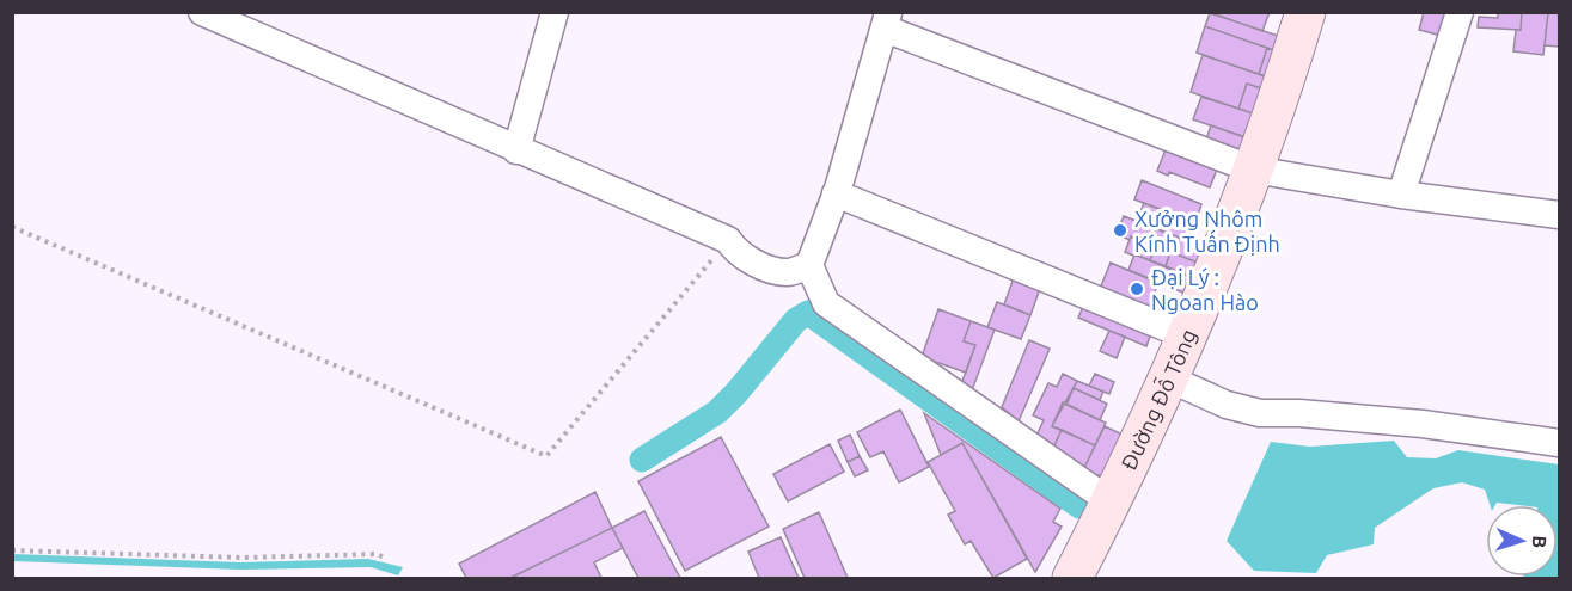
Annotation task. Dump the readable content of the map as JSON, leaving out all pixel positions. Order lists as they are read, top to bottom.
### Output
{
  "streets": {
    "main road": ["Đường Đỗ Tông"]
  },
  "places": ["Xưởng Nhôm Kính Tuấn Định", "Đại Lý : Ngoan Hào"],
  "north": "right"
}
